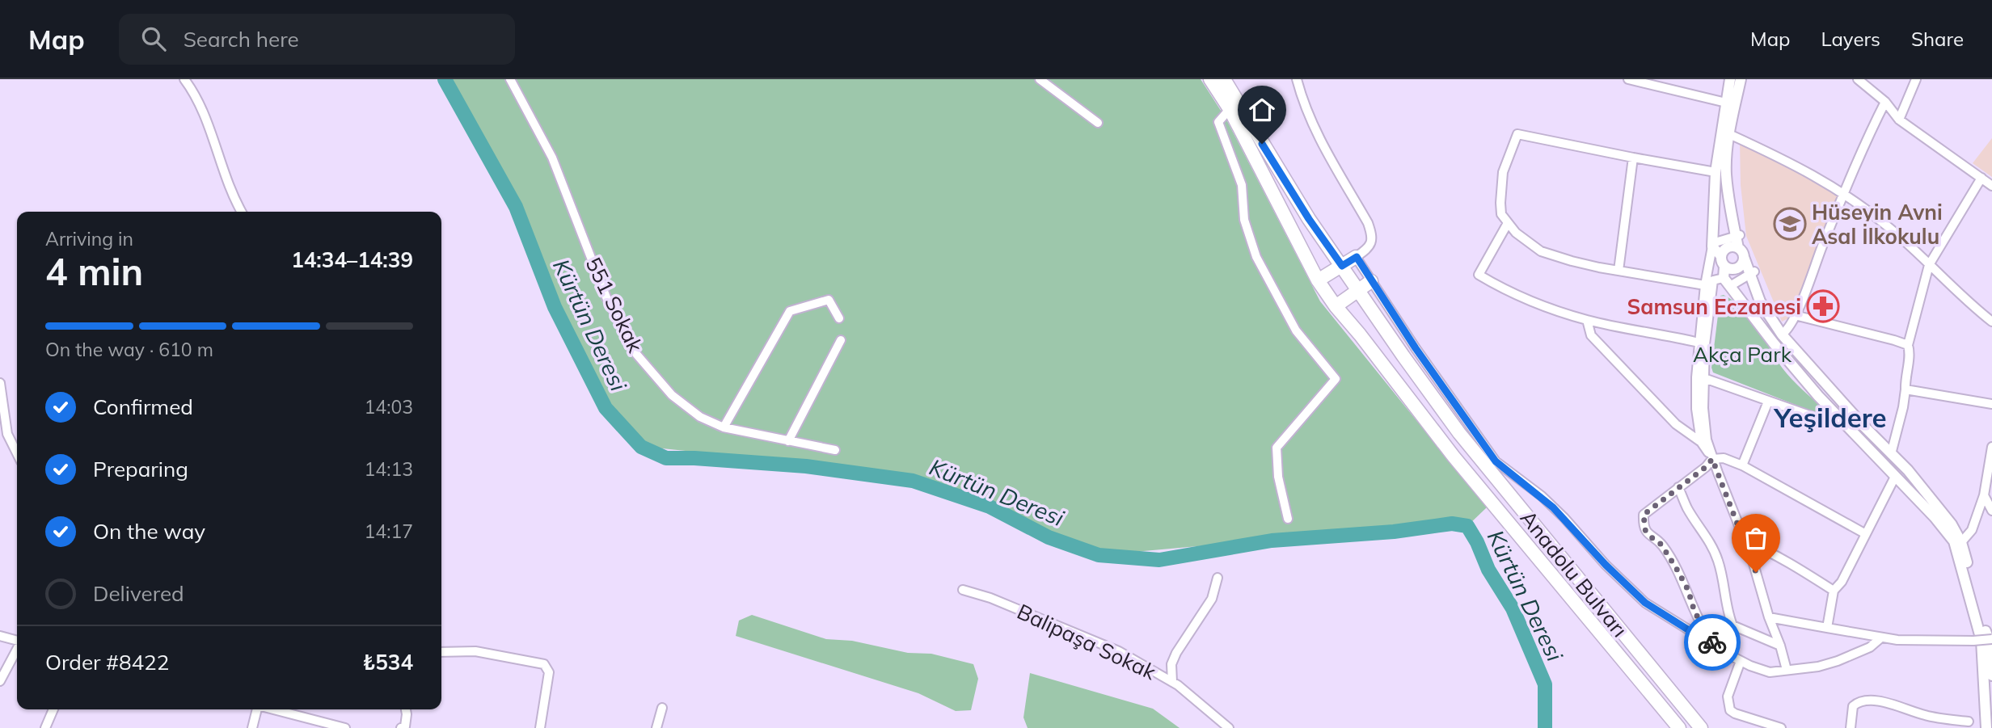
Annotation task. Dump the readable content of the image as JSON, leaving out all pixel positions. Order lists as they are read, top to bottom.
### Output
{
  "streets": {
    "highway": ["Anadolu Bulvarı"],
    "street": ["551 Sokak", "Balipaşa Sokak"]
  },
  "districts": ["Yeşildere"],
  "water": ["Kürtün Deresi"],
  "parks": ["Akça Park"],
  "places": {
    "school or university": ["Hüseyin Avni Asal İlkokulu"],
    "pharmacy": ["Samsun Eczanesi"]
  },
  "page": {
    "header": "Map",
    "search": "Search here",
    "nav": ["Map", "Layers", "Share"],
    "heading": ["4 min", "Arriving in", "14:34–14:39"],
    "panel": ["Order #8422", "₺534"],
    "bar": "On the way · 610 m",
    "list": [
      ["Confirmed", "14:03"],
      ["Preparing", "14:13"],
      ["On the way", "14:17"],
      "Delivered"
    ]
  }
}
